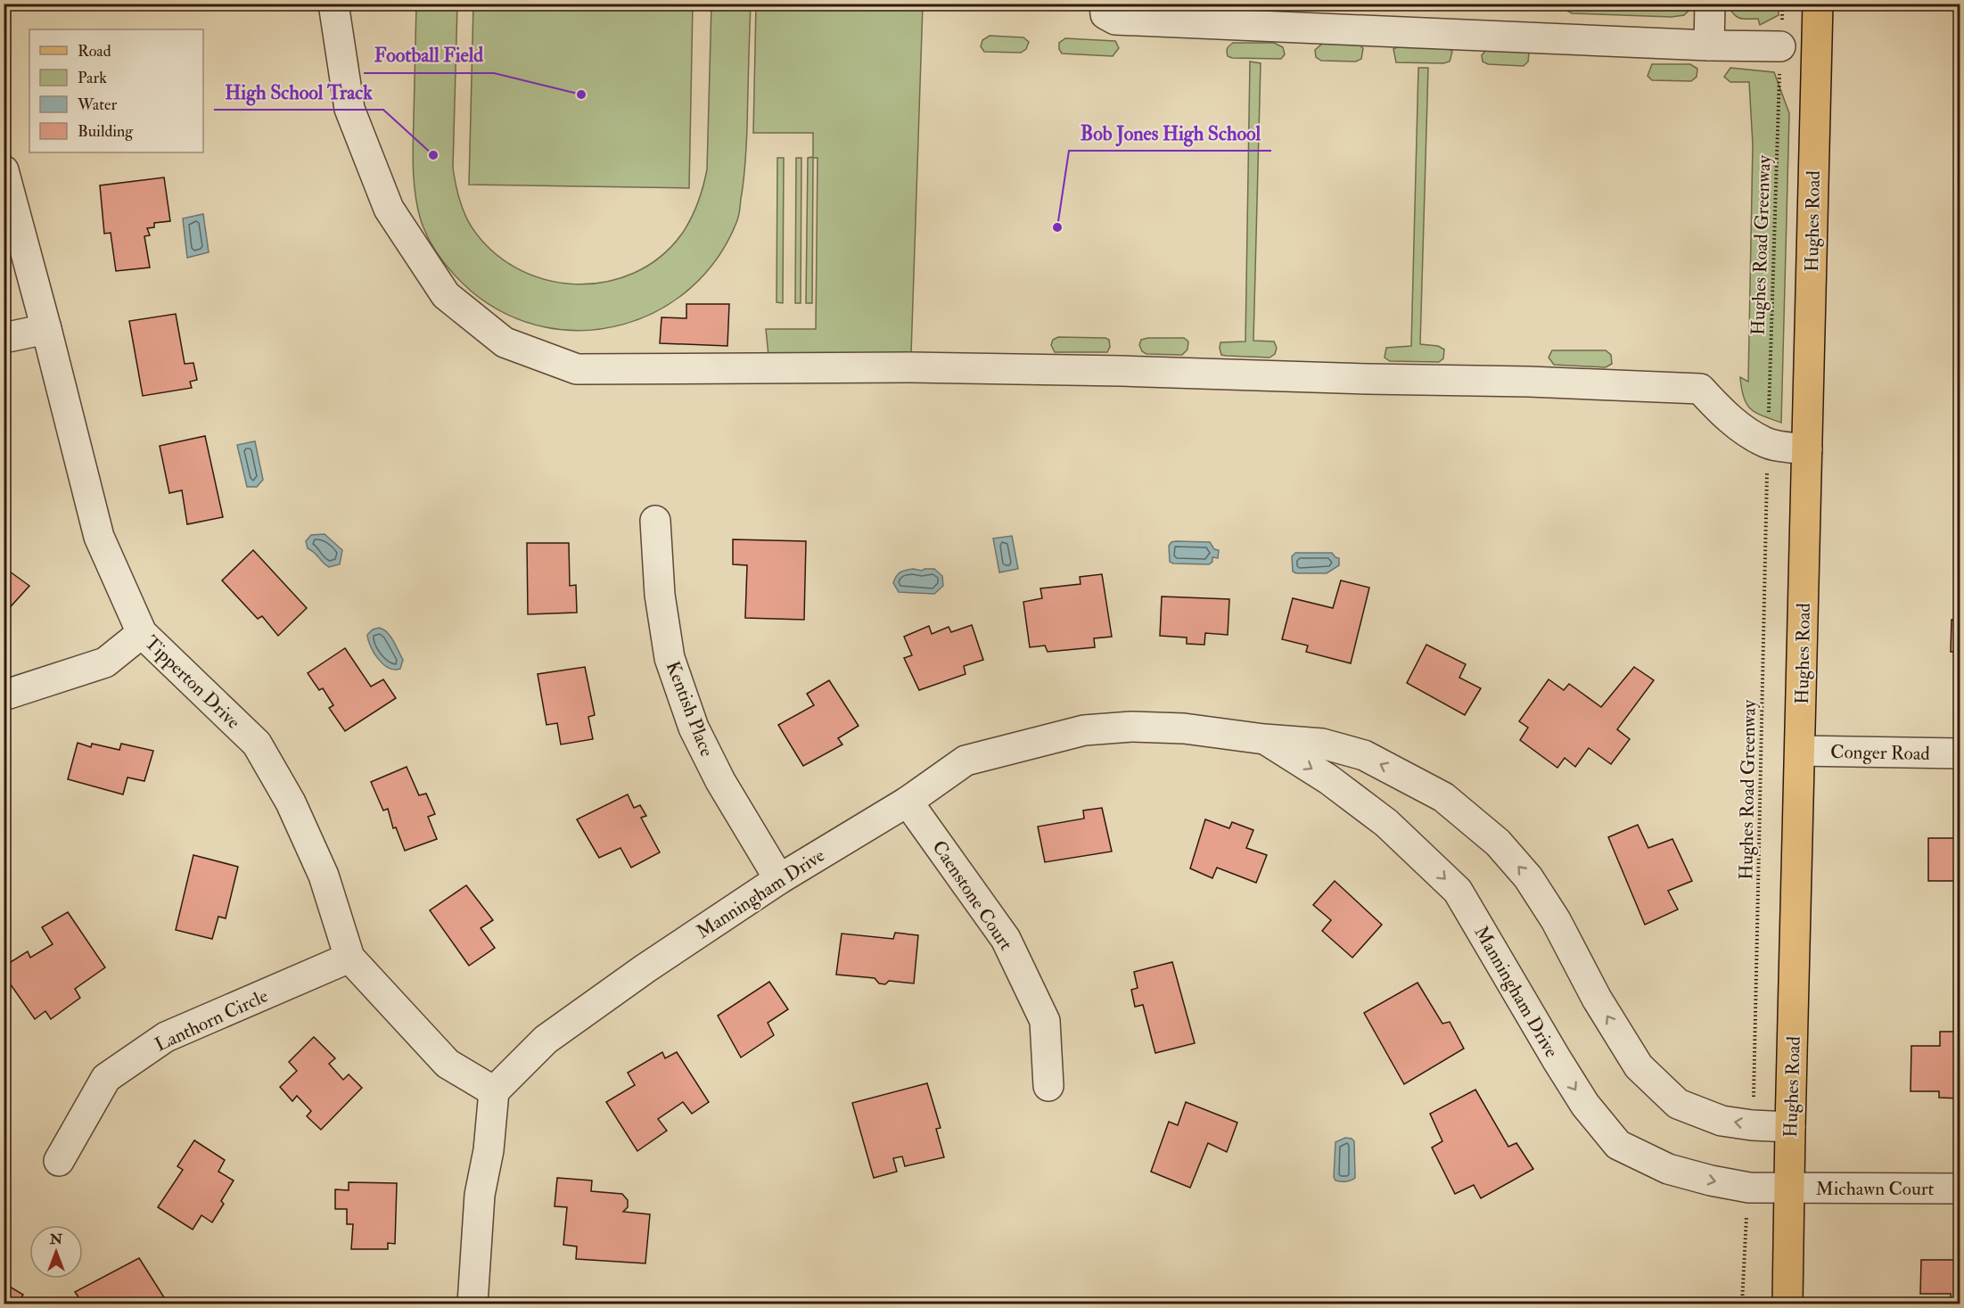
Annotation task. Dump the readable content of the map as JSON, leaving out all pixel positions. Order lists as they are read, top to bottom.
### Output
{
  "streets": {
    "main road": ["Hughes Road"],
    "street": [
      "Tipperton Drive",
      "Kentish Place",
      "Conger Road",
      "Manningham Drive",
      "Caenstone Court",
      "Lanthorn Circle",
      "Michawn Court"
    ],
    "path": ["Hughes Road Greenway"]
  },
  "crossings": [
    ["Hughes Road", "Conger Road"],
    ["Hughes Road", "Manningham Drive"],
    ["Hughes Road", "Michawn Court"],
    ["Tipperton Drive", "Manningham Drive"],
    ["Tipperton Drive", "Lanthorn Circle"],
    ["Kentish Place", "Manningham Drive"],
    ["Manningham Drive", "Caenstone Court"],
    ["Manningham Drive", "Michawn Court"]
  ],
  "places": ["Football Field", "High School Track", "Bob Jones High School"],
  "legend": [
    "Road",
    "Park",
    "Water",
    "Building"
  ],
  "north": "top"
}
